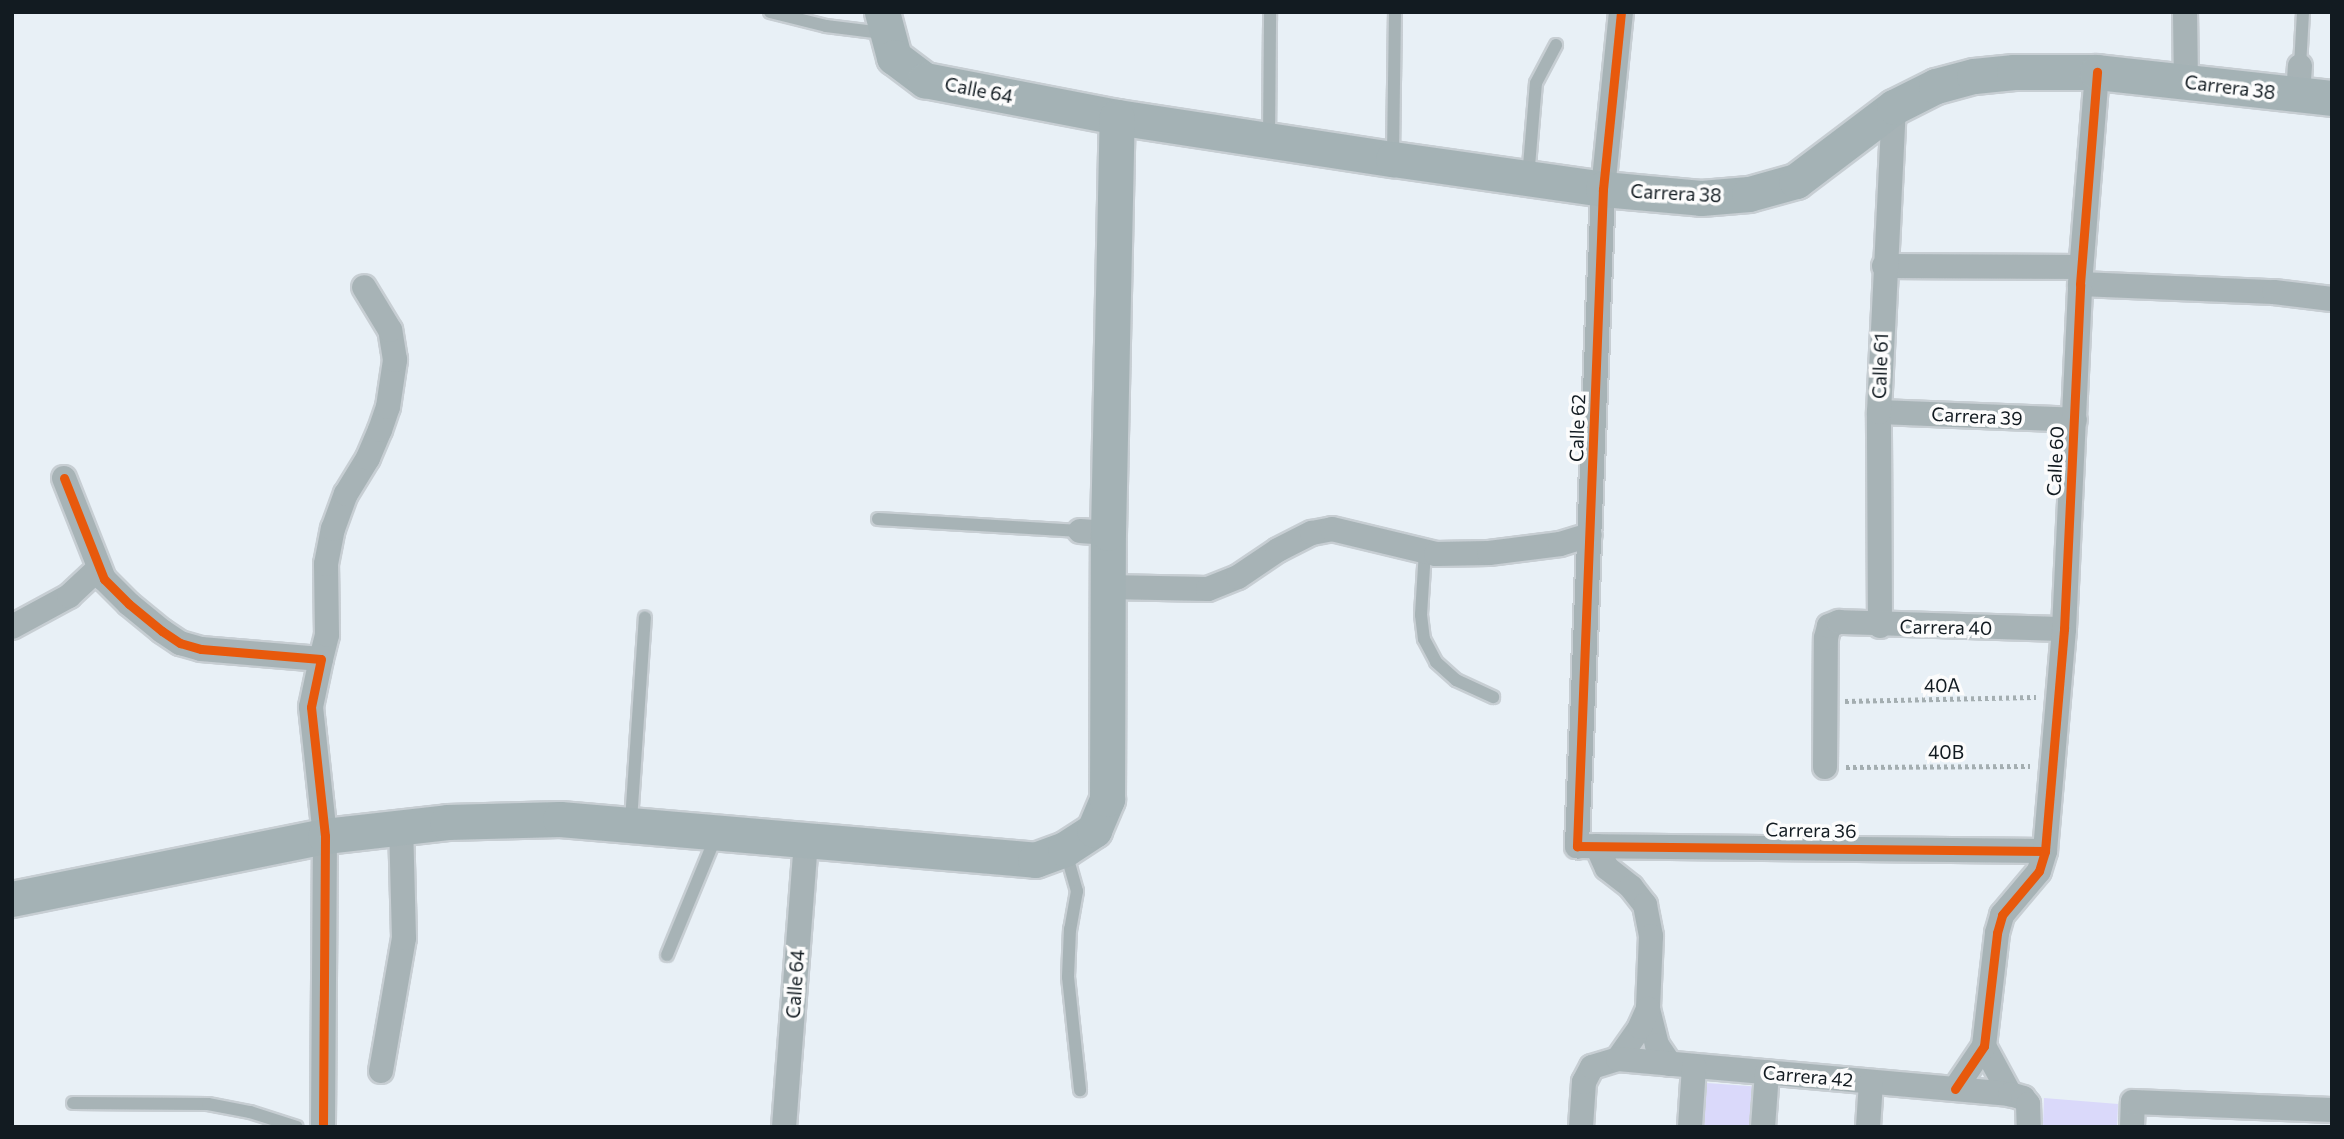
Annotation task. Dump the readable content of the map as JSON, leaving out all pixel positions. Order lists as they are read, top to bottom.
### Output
{
  "streets": {
    "main road": ["Carrera 38", "Calle 64"],
    "street": [
      "Calle 61",
      "Carrera 39",
      "Calle 62",
      "Calle 60",
      "Carrera 40",
      "Carrera 36",
      "Carrera 42"
    ],
    "path": ["40A", "40B"]
  },
  "crossings": [
    ["Carrera 38", "Calle 64"],
    ["Carrera 38", "Calle 61"],
    ["Carrera 38", "Calle 62"],
    ["Carrera 38", "Calle 60"],
    ["Calle 61", "Carrera 39"],
    ["Calle 61", "Carrera 40"],
    ["Carrera 39", "Calle 60"],
    ["Calle 62", "Carrera 36"],
    ["Calle 60", "Carrera 40"],
    ["Calle 60", "40A"],
    ["Calle 60", "40B"],
    ["Calle 60", "Carrera 36"],
    ["Carrera 40", "40A"]
  ]
}
